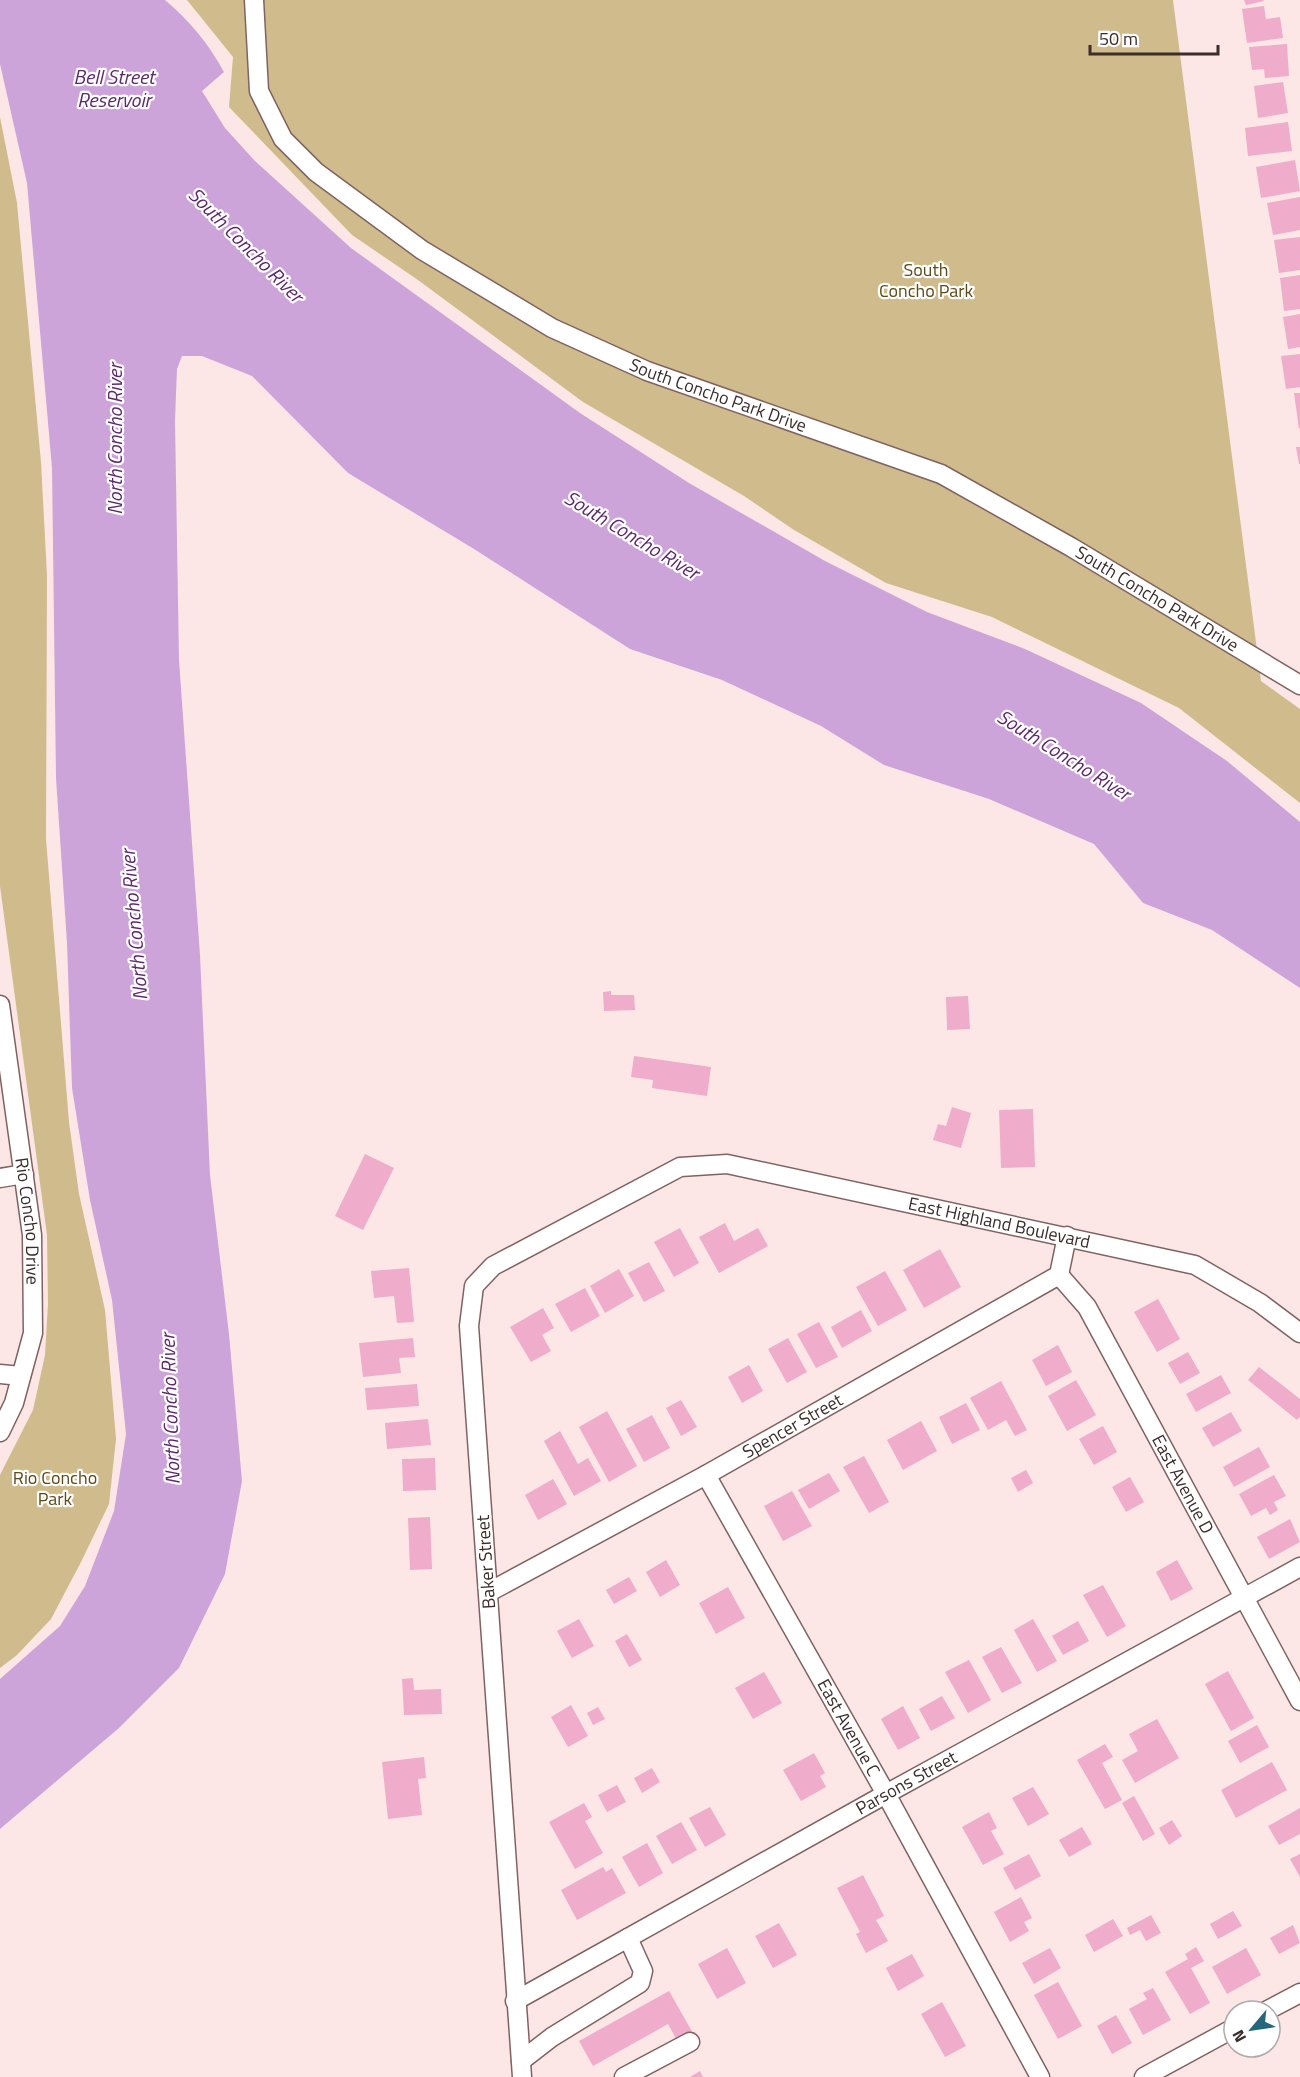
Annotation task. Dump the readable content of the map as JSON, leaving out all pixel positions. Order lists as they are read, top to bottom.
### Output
{
  "streets": {
    "street": [
      "South Concho Park Drive",
      "Rio Concho Drive",
      "East Highland Boulevard",
      "Spencer Street",
      "East Avenue D",
      "Baker Street",
      "East Avenue C",
      "Parsons Street"
    ]
  },
  "crossings": [
    ["East Highland Boulevard", "Baker Street"],
    ["Spencer Street", "East Avenue D"],
    ["Spencer Street", "Baker Street"],
    ["Spencer Street", "East Avenue C"],
    ["East Avenue D", "Parsons Street"],
    ["Baker Street", "Parsons Street"],
    ["East Avenue C", "Parsons Street"]
  ],
  "water": ["Bell Street Reservoir", "South Concho River", "North Concho River"],
  "parks": ["South Concho Park", "Rio Concho Park"],
  "scale_bar": "50 m",
  "north": "bottom left"
}
